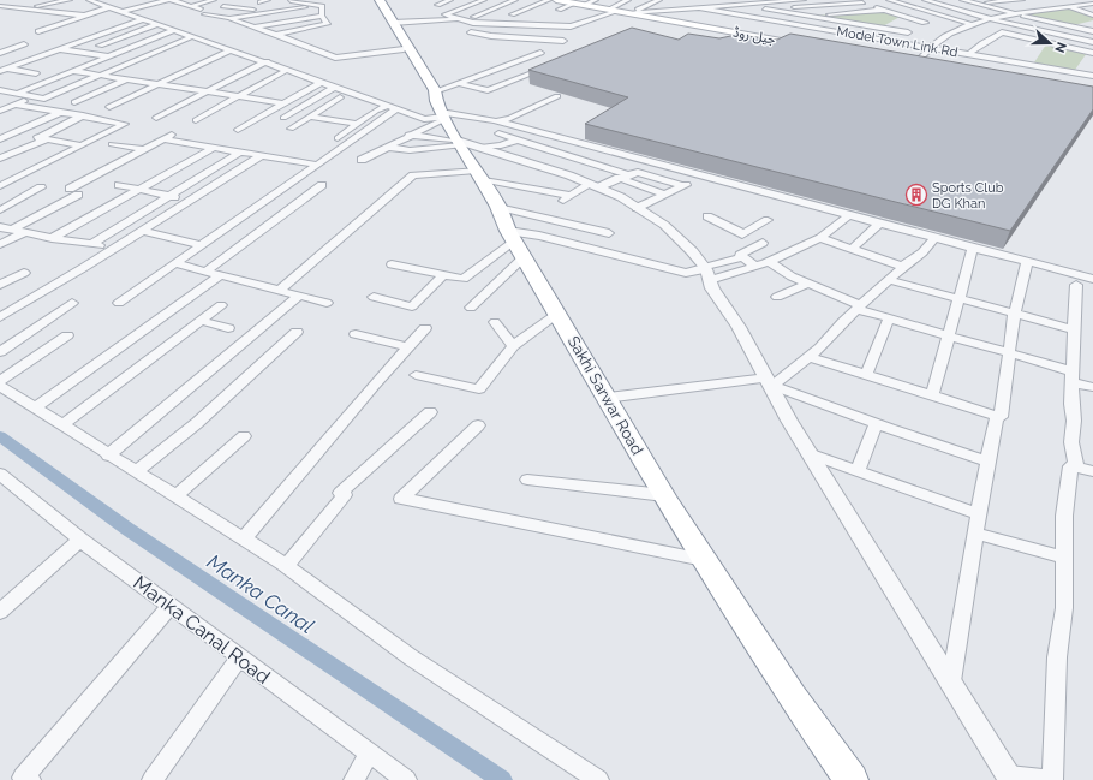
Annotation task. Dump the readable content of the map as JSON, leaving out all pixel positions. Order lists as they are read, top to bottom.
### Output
{
  "streets": {
    "highway": ["Sakhi Sarwar Road"],
    "main road": ["جیل روڈ"],
    "street": ["Model Town Link Rd", "Manka Canal Road"]
  },
  "water": ["Manka Canal"],
  "places": {
    "building": ["Sports Club DG Khan"]
  },
  "north": "right"
}
